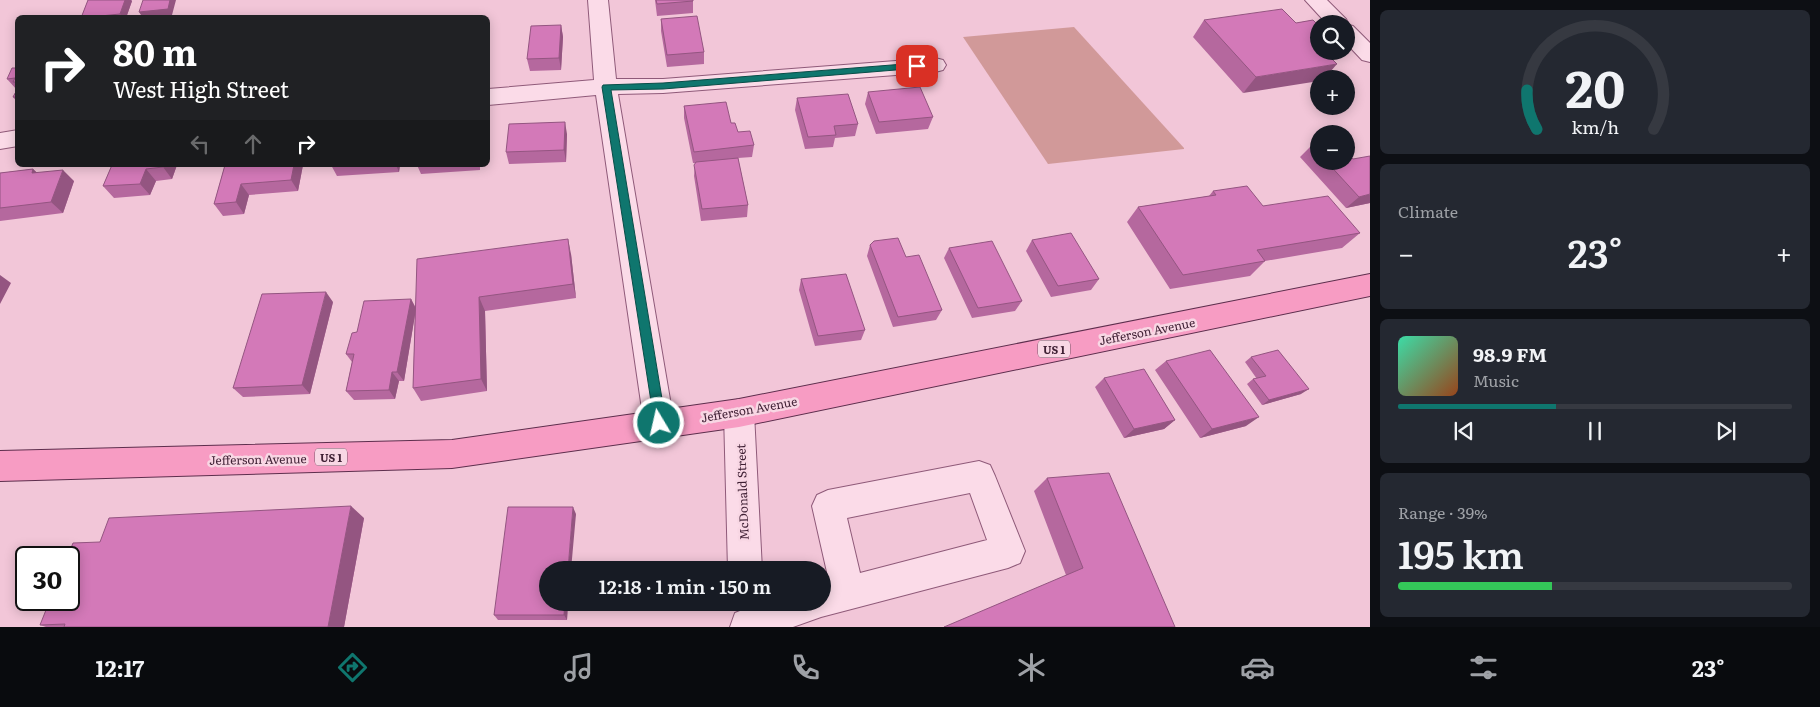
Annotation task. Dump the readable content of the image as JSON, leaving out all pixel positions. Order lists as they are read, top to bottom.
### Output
{
  "streets": {
    "main road": ["Jefferson Avenue", "US 1"],
    "street": ["McDonald Street"]
  },
  "crossings": [
    ["Jefferson Avenue", "McDonald Street"]
  ],
  "page": {
    "map_buttons": ["+", "−"],
    "turn": ["80 m", "West High Street"],
    "tile": [
      "Climate",
      ["Range · 39%", "195 km"]
    ],
    "heat": ["−", "23°", "+"],
    "song": ["98.9 FM", "Music"],
    "limit": "30",
    "trip": "12:18 · 1 min · 150 m",
    "tabs": ["12:17", "23°"],
    "gauge": ["20", "km/h"]
  }
}
